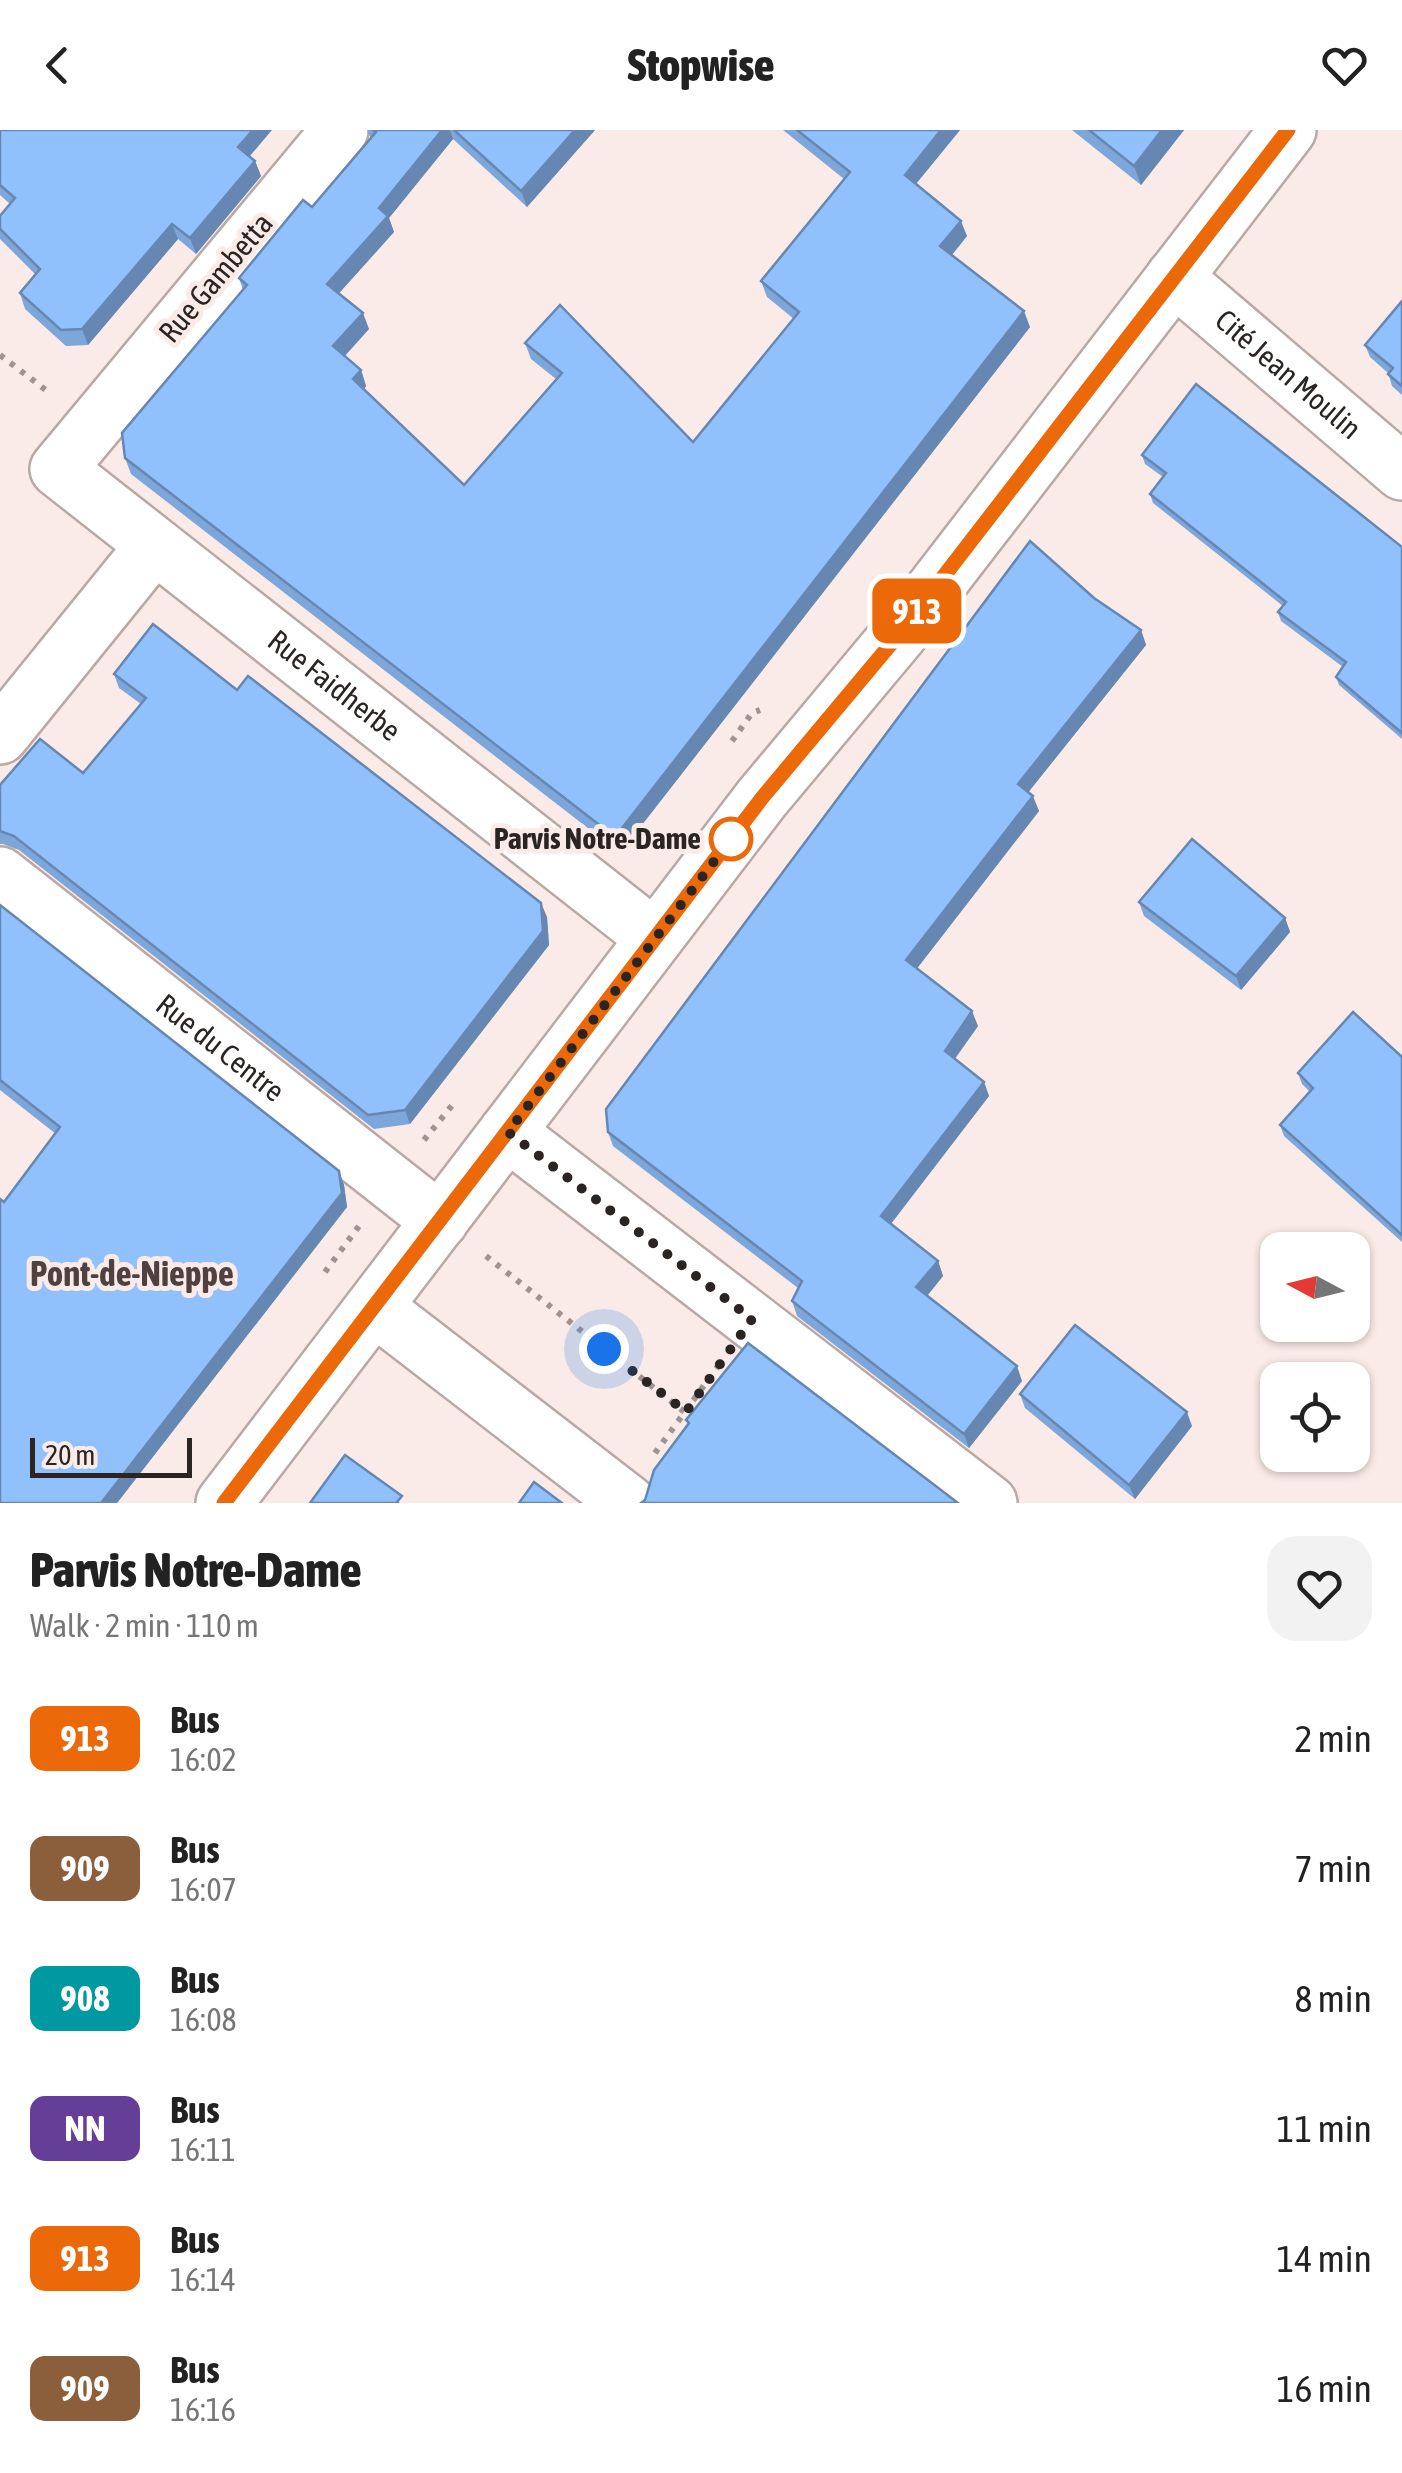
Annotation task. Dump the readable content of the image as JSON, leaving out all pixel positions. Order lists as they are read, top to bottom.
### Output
{
  "streets": {
    "street": [
      "Rue Gambetta",
      "Cité Jean Moulin",
      "Rue Faidherbe",
      "Rue du Centre"
    ]
  },
  "crossings": [
    ["Rue Gambetta", "Rue Faidherbe"]
  ],
  "districts": ["Pont-de-Nieppe"],
  "places": ["Parvis Notre-Dame"],
  "lines": ["bus line 913"],
  "scale_bar": "20 m",
  "north": "left",
  "page": {
    "header": "Stopwise",
    "on_map": "913",
    "scale": "20 m",
    "heading": ["Parvis Notre-Dame", "Walk · 2 min · 110 m"],
    "list": [
      {
        "mark": "913",
        "name": "Bus",
        "note": "16:02",
        "value": "2 min"
      },
      {
        "mark": "909",
        "name": "Bus",
        "note": "16:07",
        "value": "7 min"
      },
      {
        "mark": "908",
        "name": "Bus",
        "note": "16:08",
        "value": "8 min"
      },
      {
        "mark": "NN",
        "name": "Bus",
        "note": "16:11",
        "value": "11 min"
      },
      {
        "mark": "913",
        "name": "Bus",
        "note": "16:14",
        "value": "14 min"
      },
      {
        "mark": "909",
        "name": "Bus",
        "note": "16:16",
        "value": "16 min"
      }
    ]
  }
}
